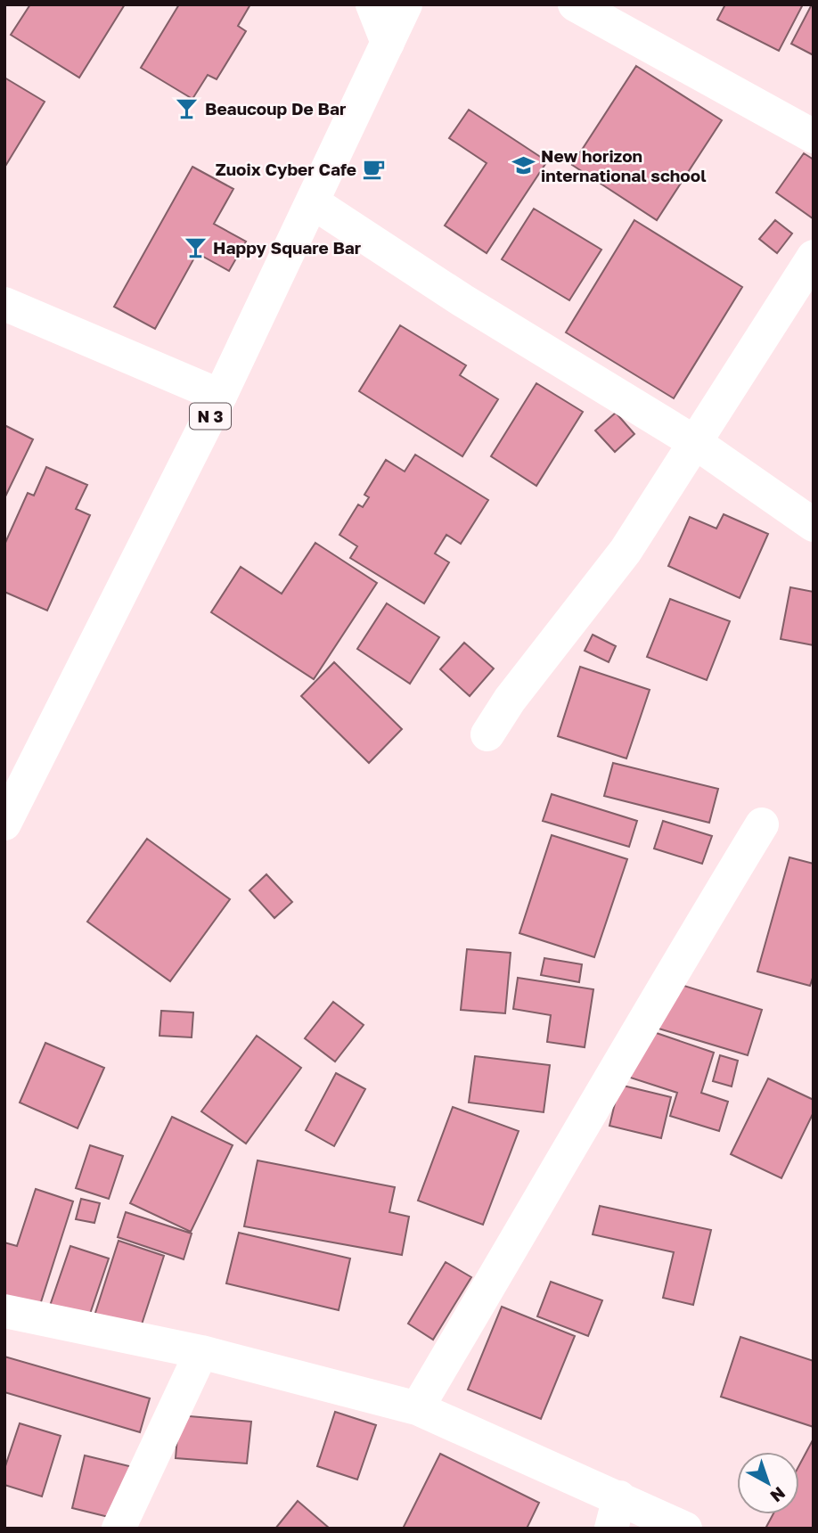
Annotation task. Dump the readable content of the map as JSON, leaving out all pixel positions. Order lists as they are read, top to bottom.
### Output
{
  "streets": {
    "main road": ["N 3"]
  },
  "places": {
    "bar": ["Beaucoup De Bar", "Happy Square Bar"],
    "school or university": ["New horizon international school"],
    "cafe": ["Zuoix Cyber Cafe"]
  },
  "north": "bottom right"
}
